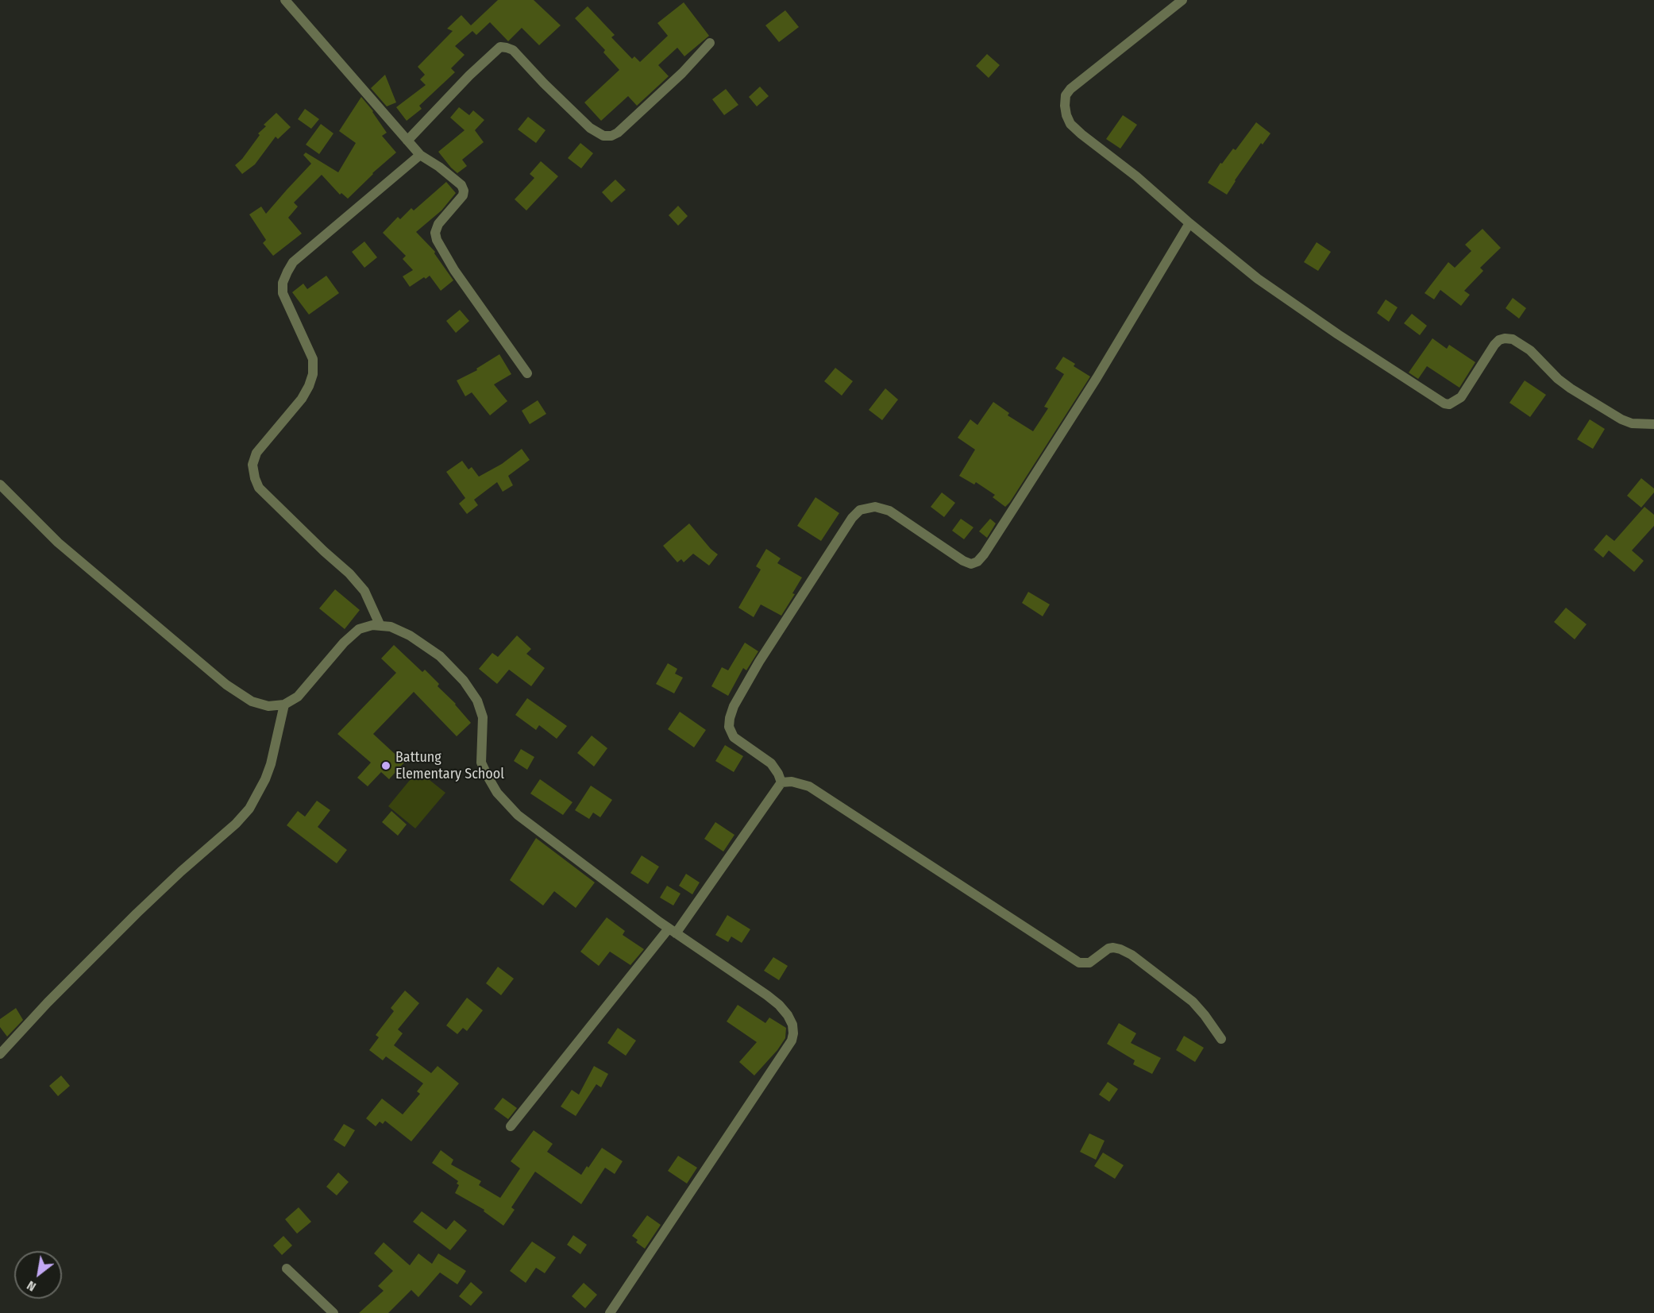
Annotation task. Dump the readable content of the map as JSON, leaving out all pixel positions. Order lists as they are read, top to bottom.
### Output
{
  "places": ["Battung Elementary School"],
  "north": "bottom left"
}
